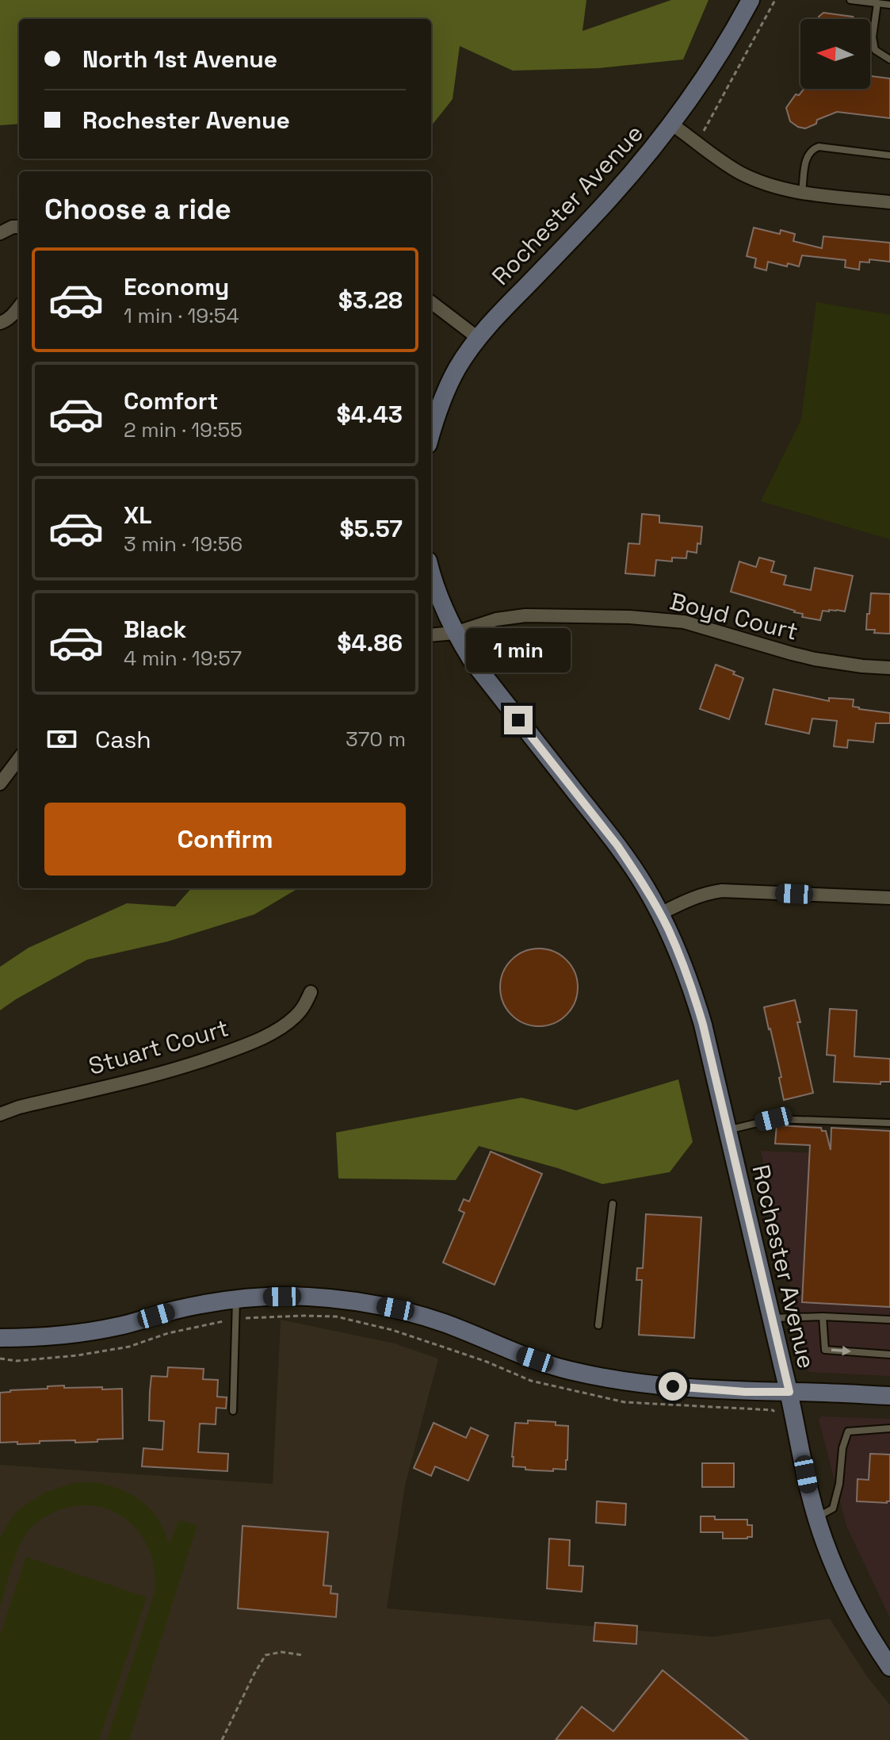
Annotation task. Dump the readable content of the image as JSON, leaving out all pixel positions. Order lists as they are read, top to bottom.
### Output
{
  "streets": {
    "main road": ["Rochester Avenue"],
    "street": ["Boyd Court", "Stuart Court"]
  },
  "crossings": [
    ["Rochester Avenue", "Boyd Court"]
  ],
  "north": "left",
  "page": {
    "banner": ["North 1st Avenue", "Rochester Avenue"],
    "heading": "Choose a ride",
    "list": [
      {
        "name": "Economy",
        "note": "1 min · 19:54",
        "value": "$3.28"
      },
      {
        "name": "Comfort",
        "note": "2 min · 19:55",
        "value": "$4.43"
      },
      {
        "name": "XL",
        "note": "3 min · 19:56",
        "value": "$5.57"
      },
      {
        "name": "Black",
        "note": "4 min · 19:57",
        "value": "$4.86"
      }
    ],
    "bubble": "1 min",
    "pay": ["Cash", "370 m"],
    "buttons": "Confirm"
  }
}
